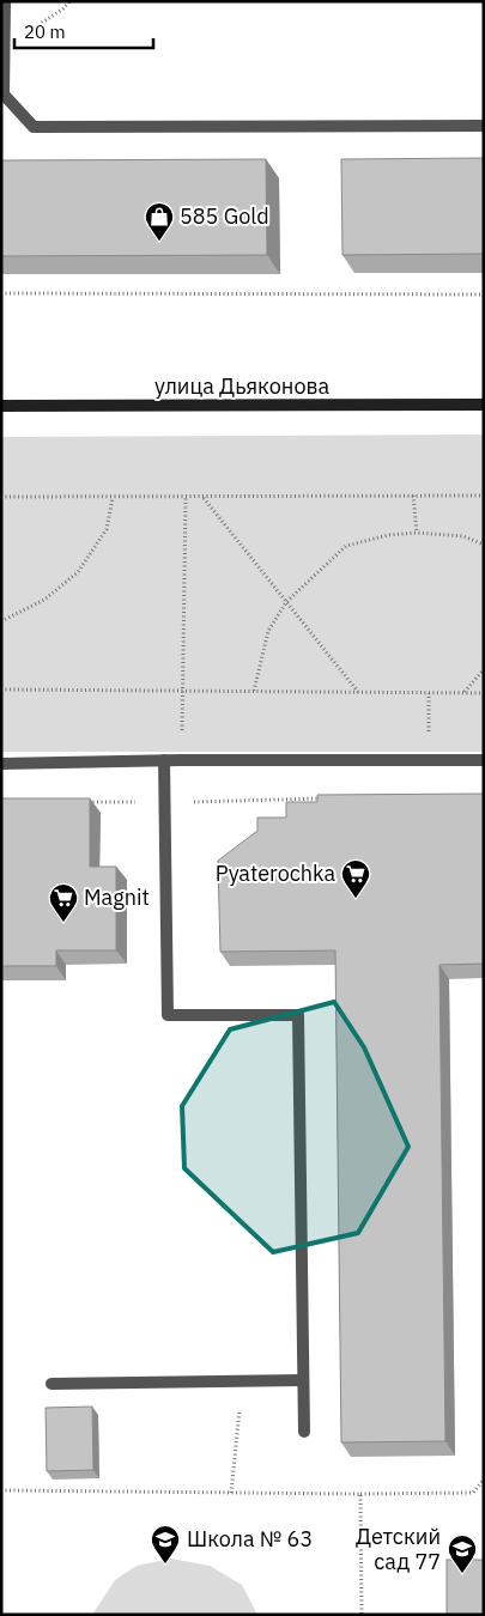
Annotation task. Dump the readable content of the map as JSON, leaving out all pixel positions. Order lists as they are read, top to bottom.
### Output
{
  "streets": {
    "main road": ["улица Дьяконова"]
  },
  "places": {
    "shop": ["585 Gold"],
    "supermarket": ["Pyaterochka", "Magnit"],
    "school or university": ["Школа № 63", "Детский сад 77"]
  },
  "scale_bar": "20 m"
}
